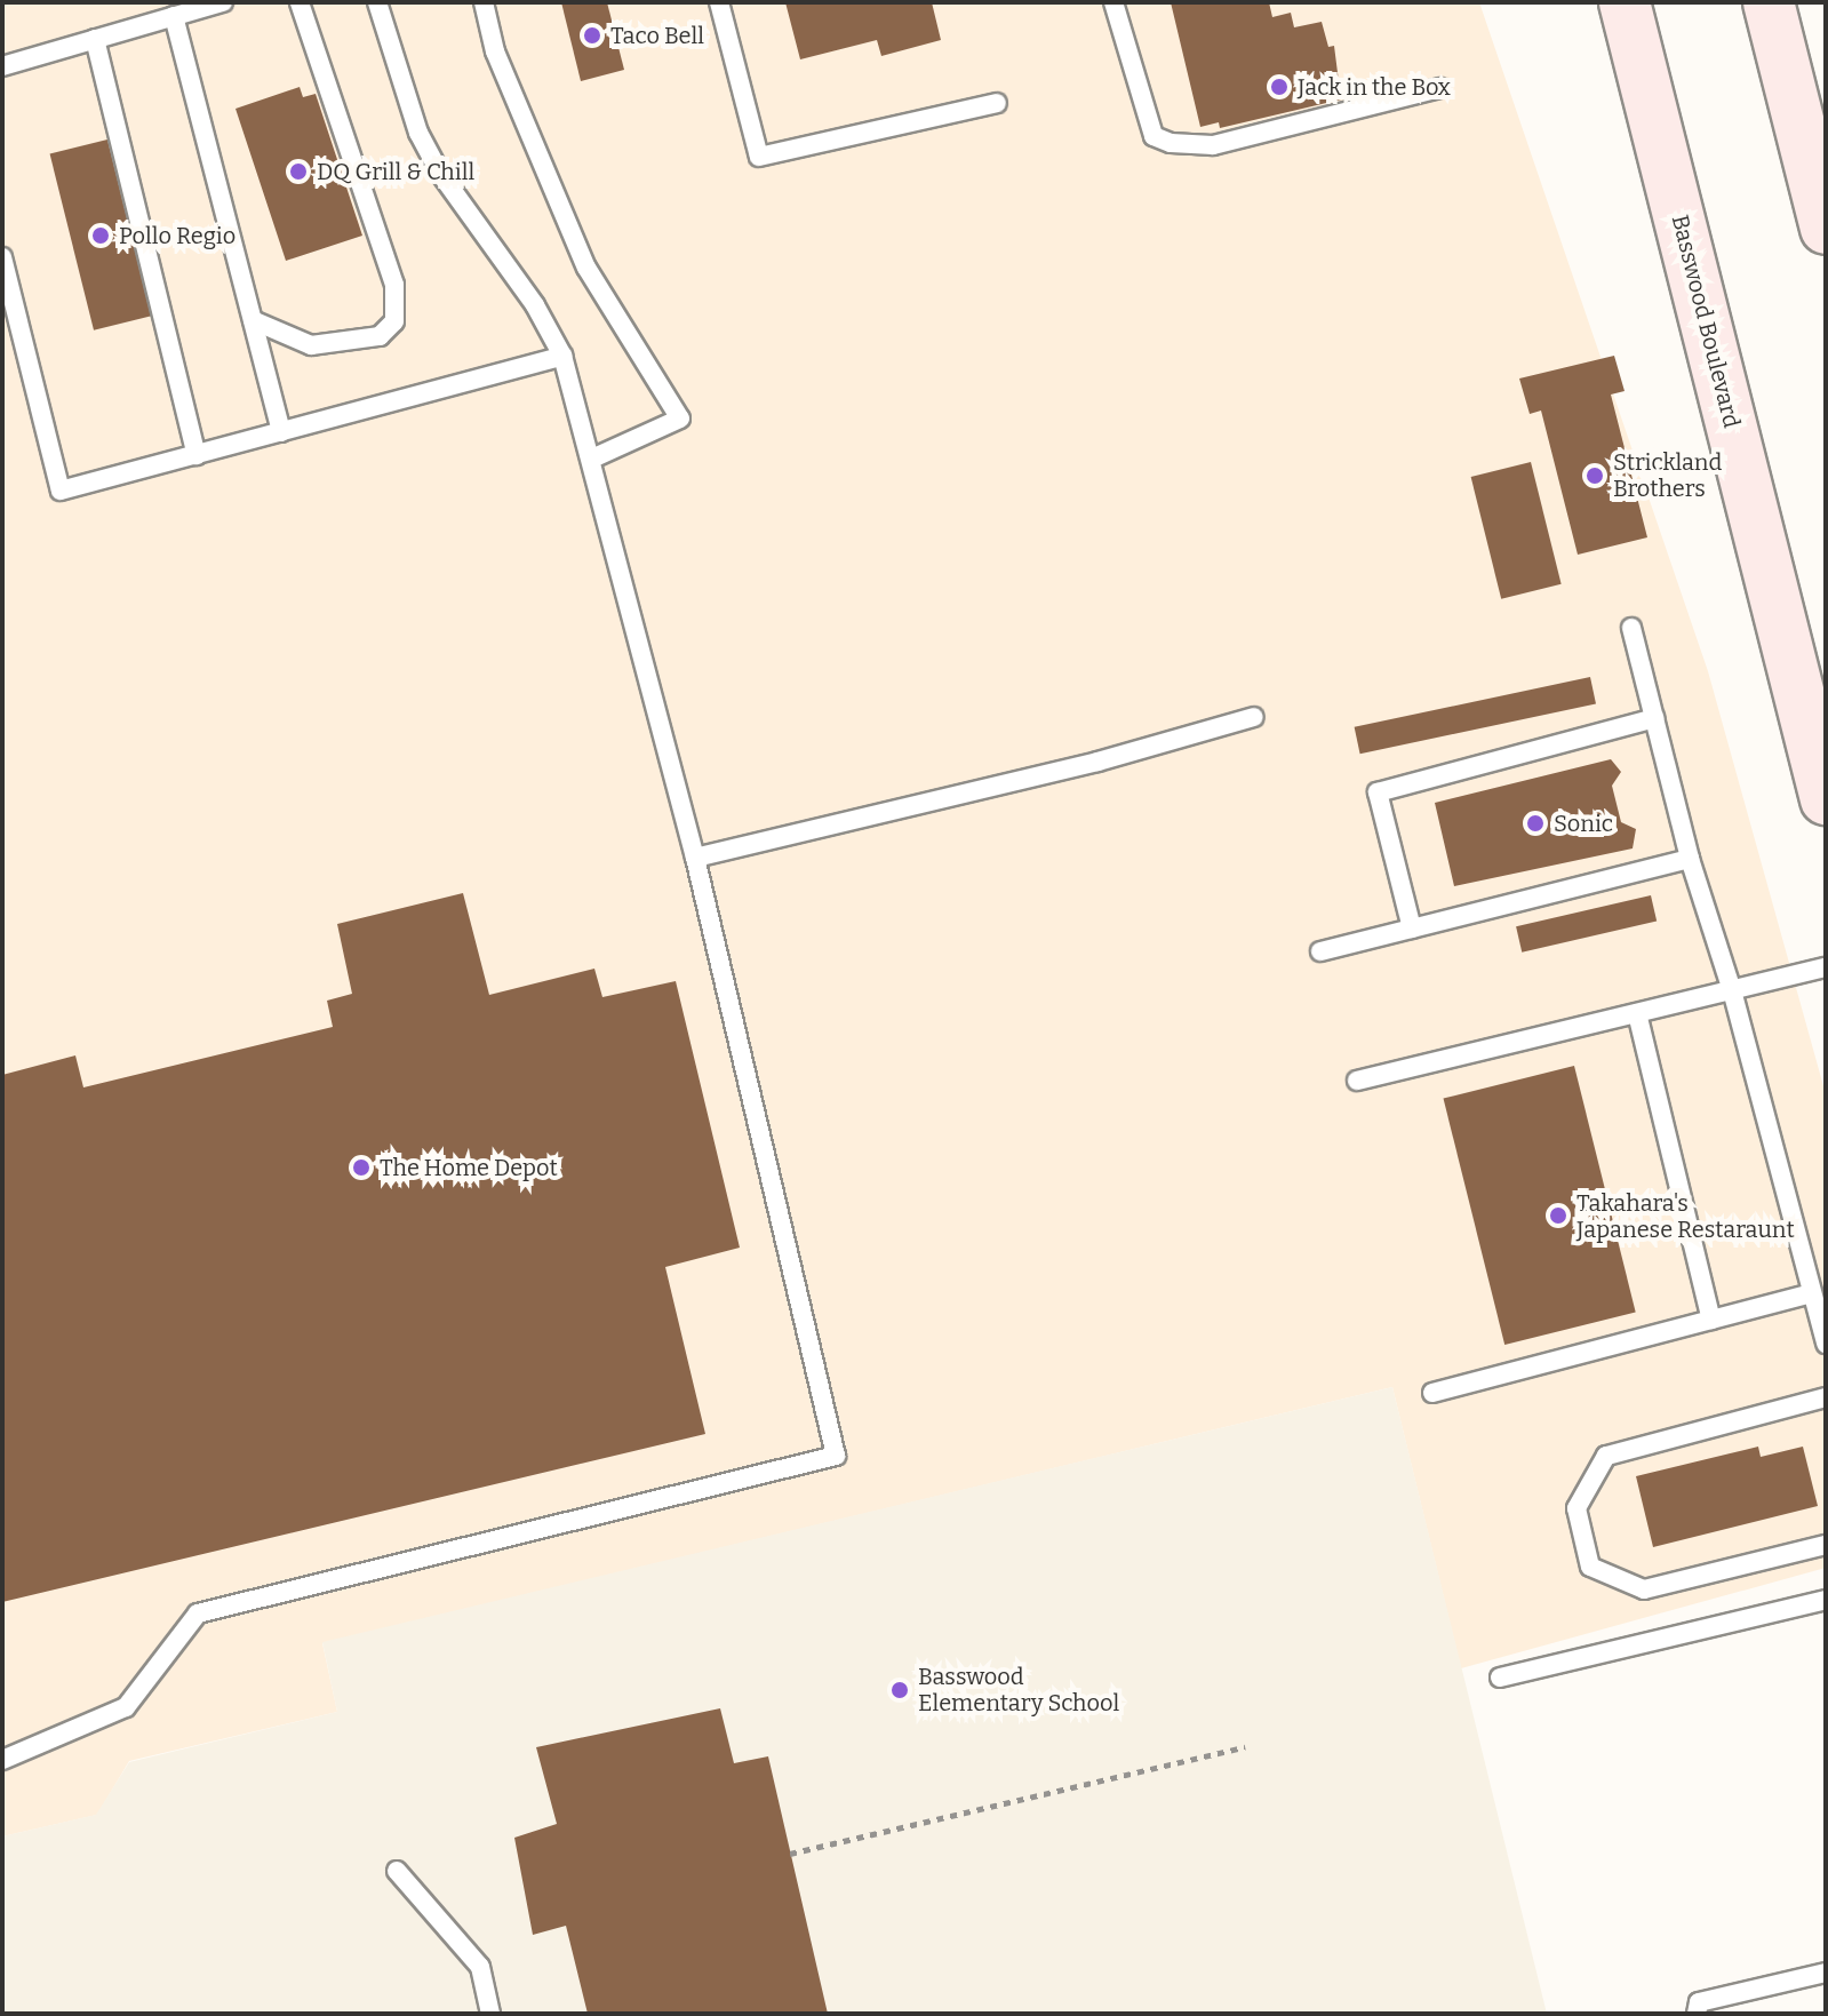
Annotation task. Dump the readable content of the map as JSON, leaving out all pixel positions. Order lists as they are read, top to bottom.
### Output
{
  "streets": {
    "main road": ["Basswood Boulevard"]
  },
  "places": [
    "Taco Bell",
    "Jack in the Box",
    "DQ Grill & Chill",
    "Pollo Regio",
    "Strickland Brothers",
    "Sonic",
    "The Home Depot",
    "Takahara's Japanese Restaraunt",
    "Basswood Elementary School"
  ]
}
